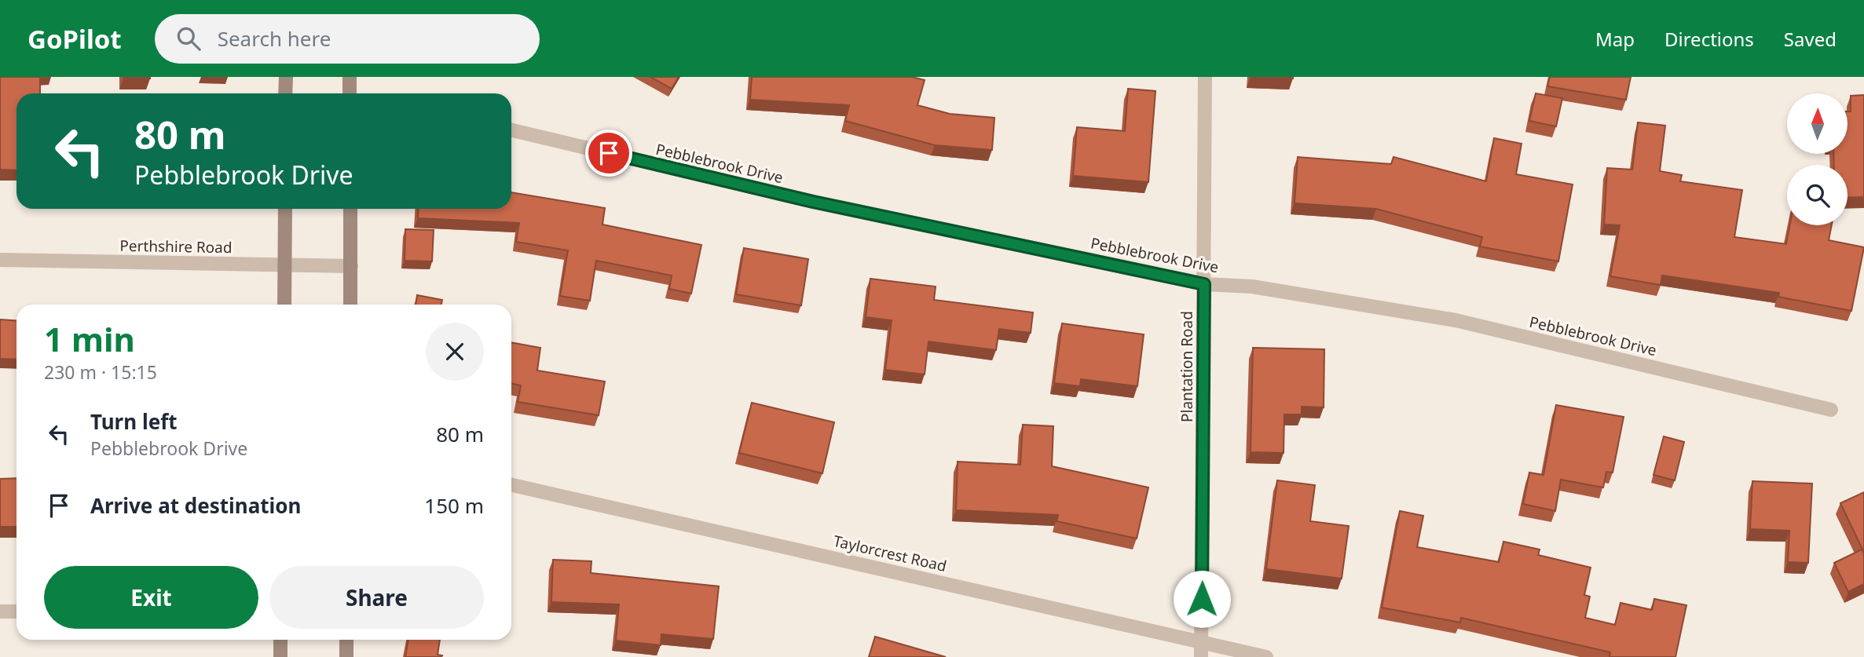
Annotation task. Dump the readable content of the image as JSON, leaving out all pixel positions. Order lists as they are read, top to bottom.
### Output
{
  "streets": {
    "street": [
      "Pebblebrook Drive",
      "Perthshire Road",
      "Plantation Road",
      "Taylorcrest Road"
    ]
  },
  "crossings": [
    ["Pebblebrook Drive", "Plantation Road"],
    ["Plantation Road", "Taylorcrest Road"]
  ],
  "north": "top",
  "page": {
    "header": "GoPilot",
    "search": "Search here",
    "nav": ["Map", "Directions", "Saved"],
    "turn": ["80 m", "Pebblebrook Drive"],
    "heading": ["1 min", "230 m · 15:15"],
    "list": [
      {
        "name": "Turn left",
        "note": "Pebblebrook Drive",
        "value": "80 m"
      },
      {
        "name": "Arrive at destination",
        "value": "150 m"
      }
    ],
    "buttons": ["Exit", "Share"]
  }
}
